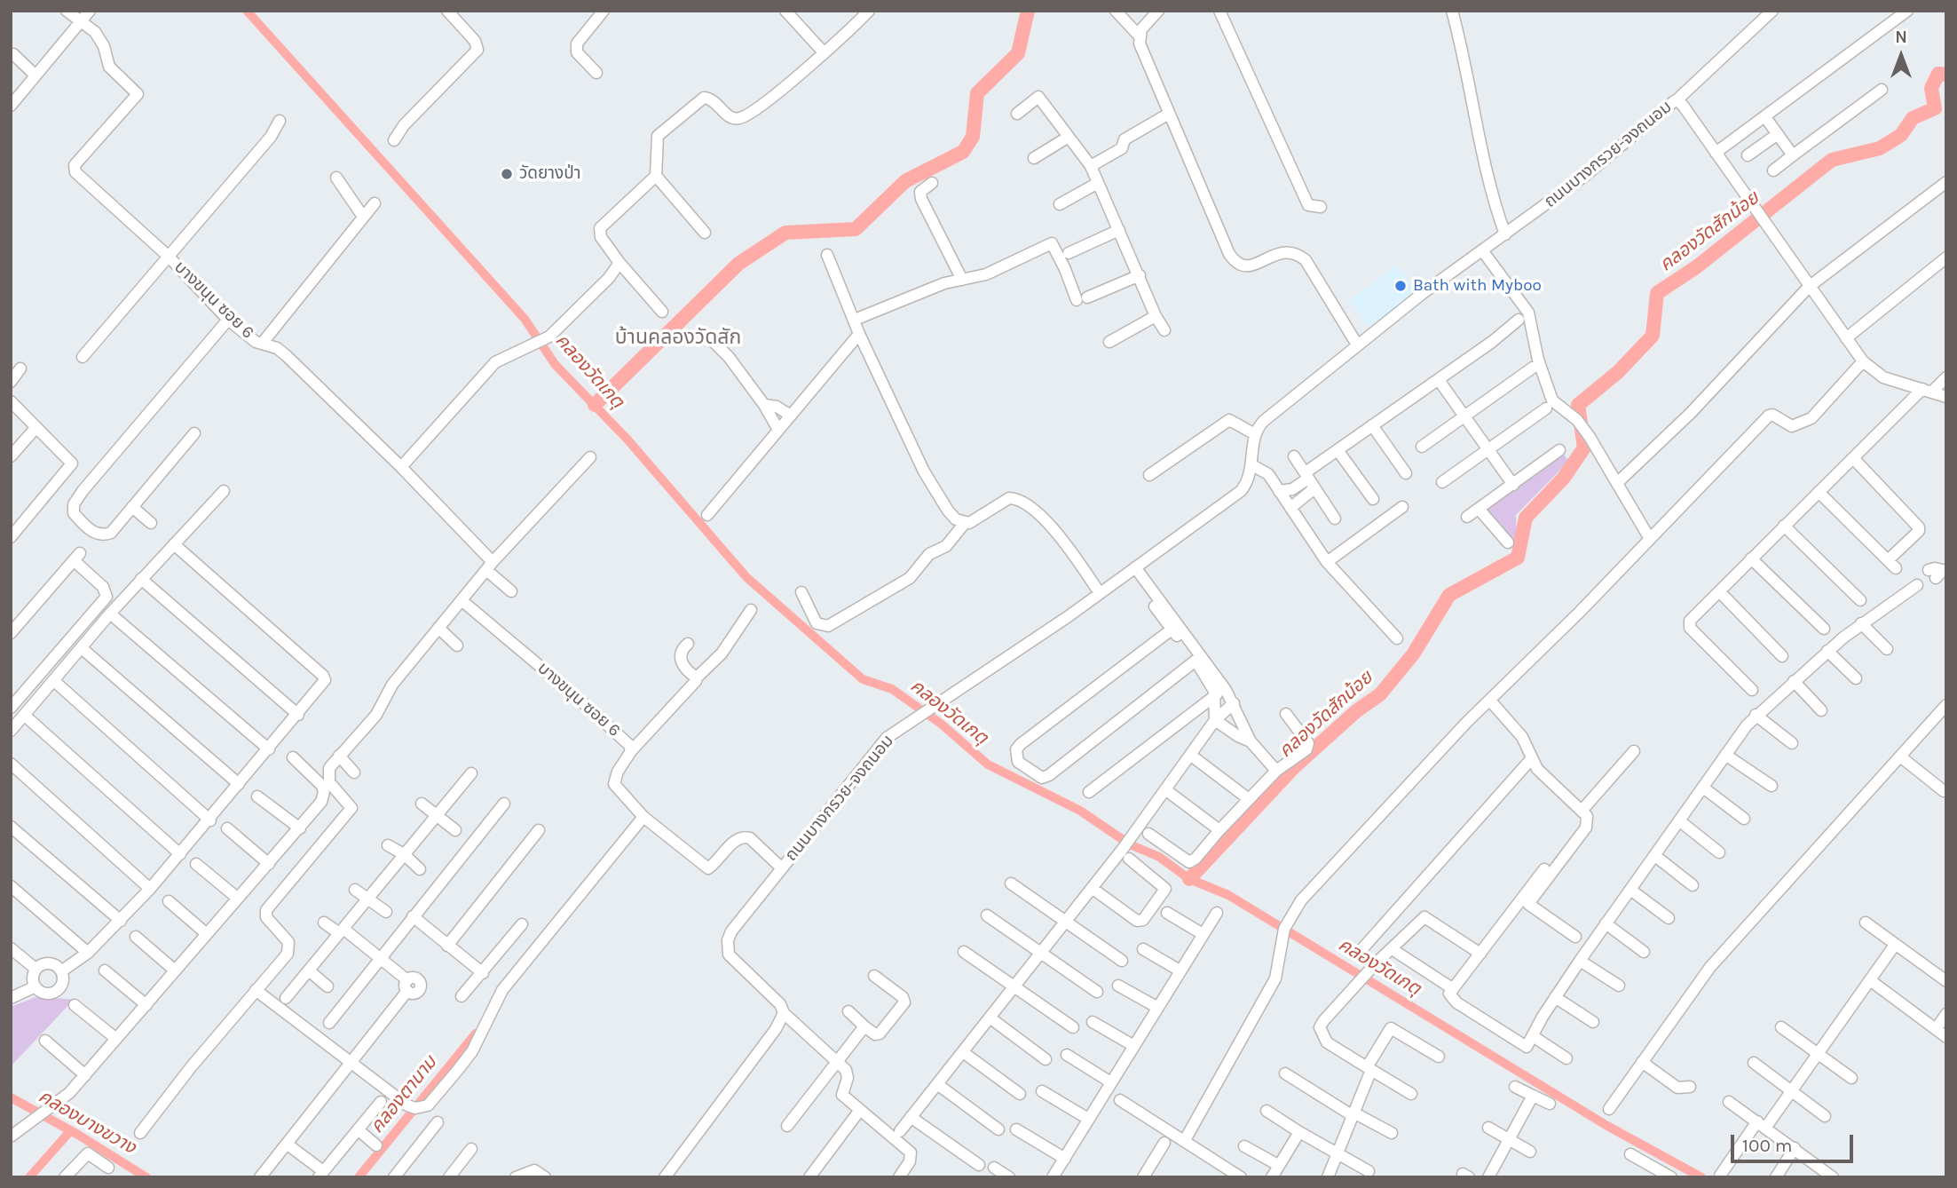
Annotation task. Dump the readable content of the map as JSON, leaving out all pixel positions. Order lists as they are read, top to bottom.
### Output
{
  "streets": {
    "street": ["ถนนบางกรวย-จงถนอม", "บางขนุน ซอย 6"]
  },
  "crossings": [
    ["ถนนบางกรวย-จงถนอม", "บางขนุน ซอย 6"]
  ],
  "districts": ["บ้านคลองวัดสัก"],
  "water": [
    "คลองวัดสักน้อย",
    "คลองวัดเกตุ",
    "คลองตานาม",
    "คลองบางขวาง"
  ],
  "places": ["วัดยางป่า", "Bath with Myboo"],
  "scale_bar": "100 m",
  "north": "top"
}
